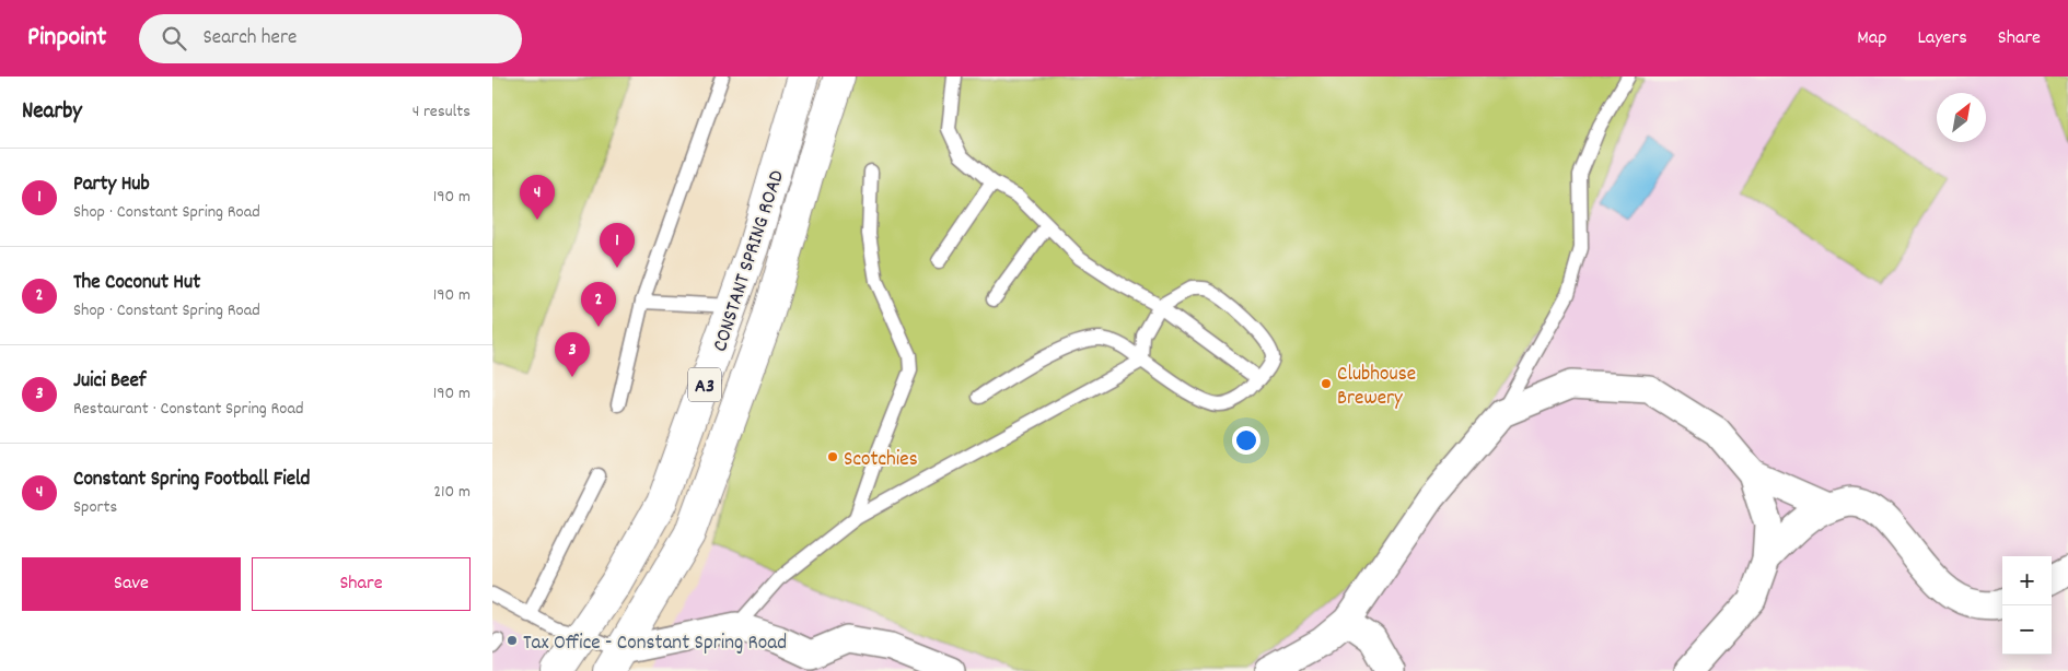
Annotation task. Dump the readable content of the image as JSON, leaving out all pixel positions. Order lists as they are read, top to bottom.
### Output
{
  "streets": {
    "main road": ["CONSTANT SPRING ROAD", "A3"]
  },
  "places": ["Clubhouse Brewery", "Scotchies", "Tax Office - Constant Spring Road"],
  "north": "top right",
  "page": {
    "header": "Pinpoint",
    "search": "Search here",
    "nav": ["Map", "Layers", "Share"],
    "heading": ["Nearby", "4 results"],
    "list": [
      {
        "mark": "1",
        "name": "Party Hub",
        "note": "Shop · Constant Spring Road",
        "value": "190 m"
      },
      {
        "mark": "2",
        "name": "The Coconut Hut",
        "note": "Shop · Constant Spring Road",
        "value": "190 m"
      },
      {
        "mark": "3",
        "name": "Juici Beef",
        "note": "Restaurant · Constant Spring Road",
        "value": "190 m"
      },
      {
        "mark": "4",
        "name": "Constant Spring Football Field",
        "note": "Sports",
        "value": "210 m"
      }
    ],
    "pins": [
      "4",
      "1",
      "2",
      "3"
    ],
    "buttons": ["Save", "Share"],
    "map_buttons": ["+", "−"]
  }
}
